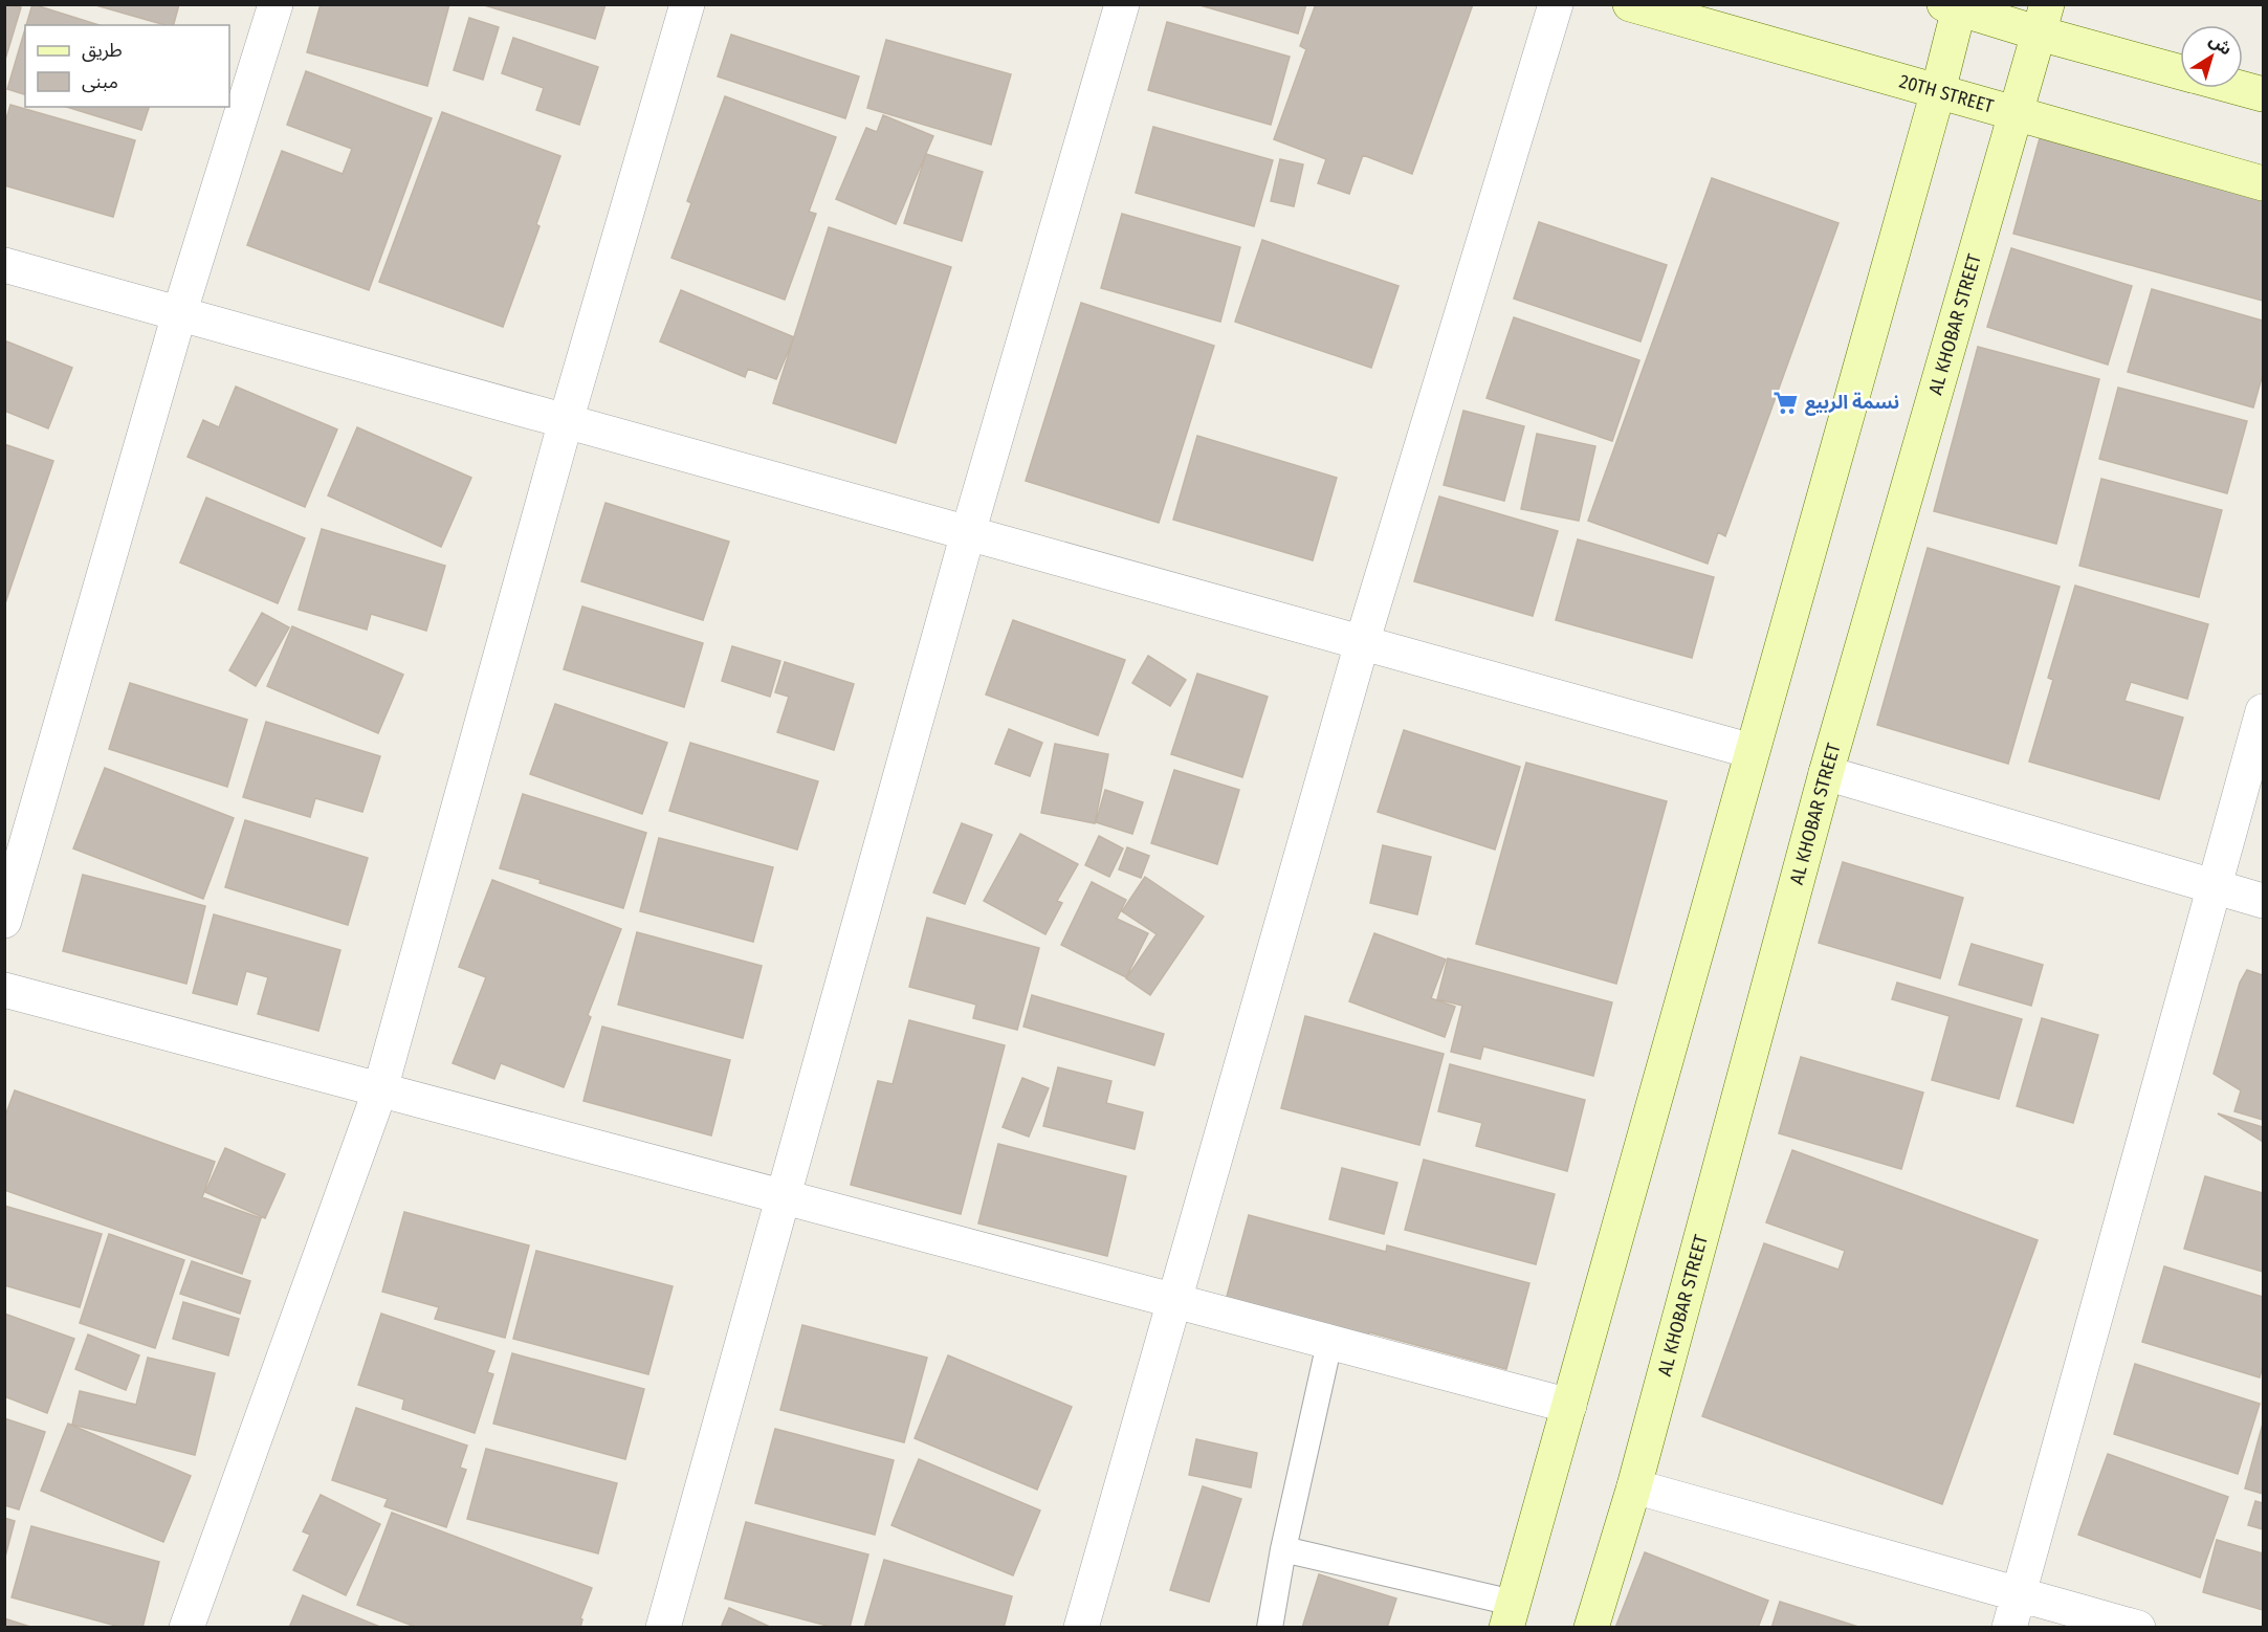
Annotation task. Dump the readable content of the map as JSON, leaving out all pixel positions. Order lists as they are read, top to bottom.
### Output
{
  "streets": {
    "street": ["20TH STREET", "AL KHOBAR STREET"]
  },
  "crossings": [
    ["20TH STREET", "AL KHOBAR STREET"]
  ],
  "places": {
    "supermarket": ["نسمة الربيع"]
  },
  "legend": ["طريق", "مبنى"],
  "north": "top right"
}
